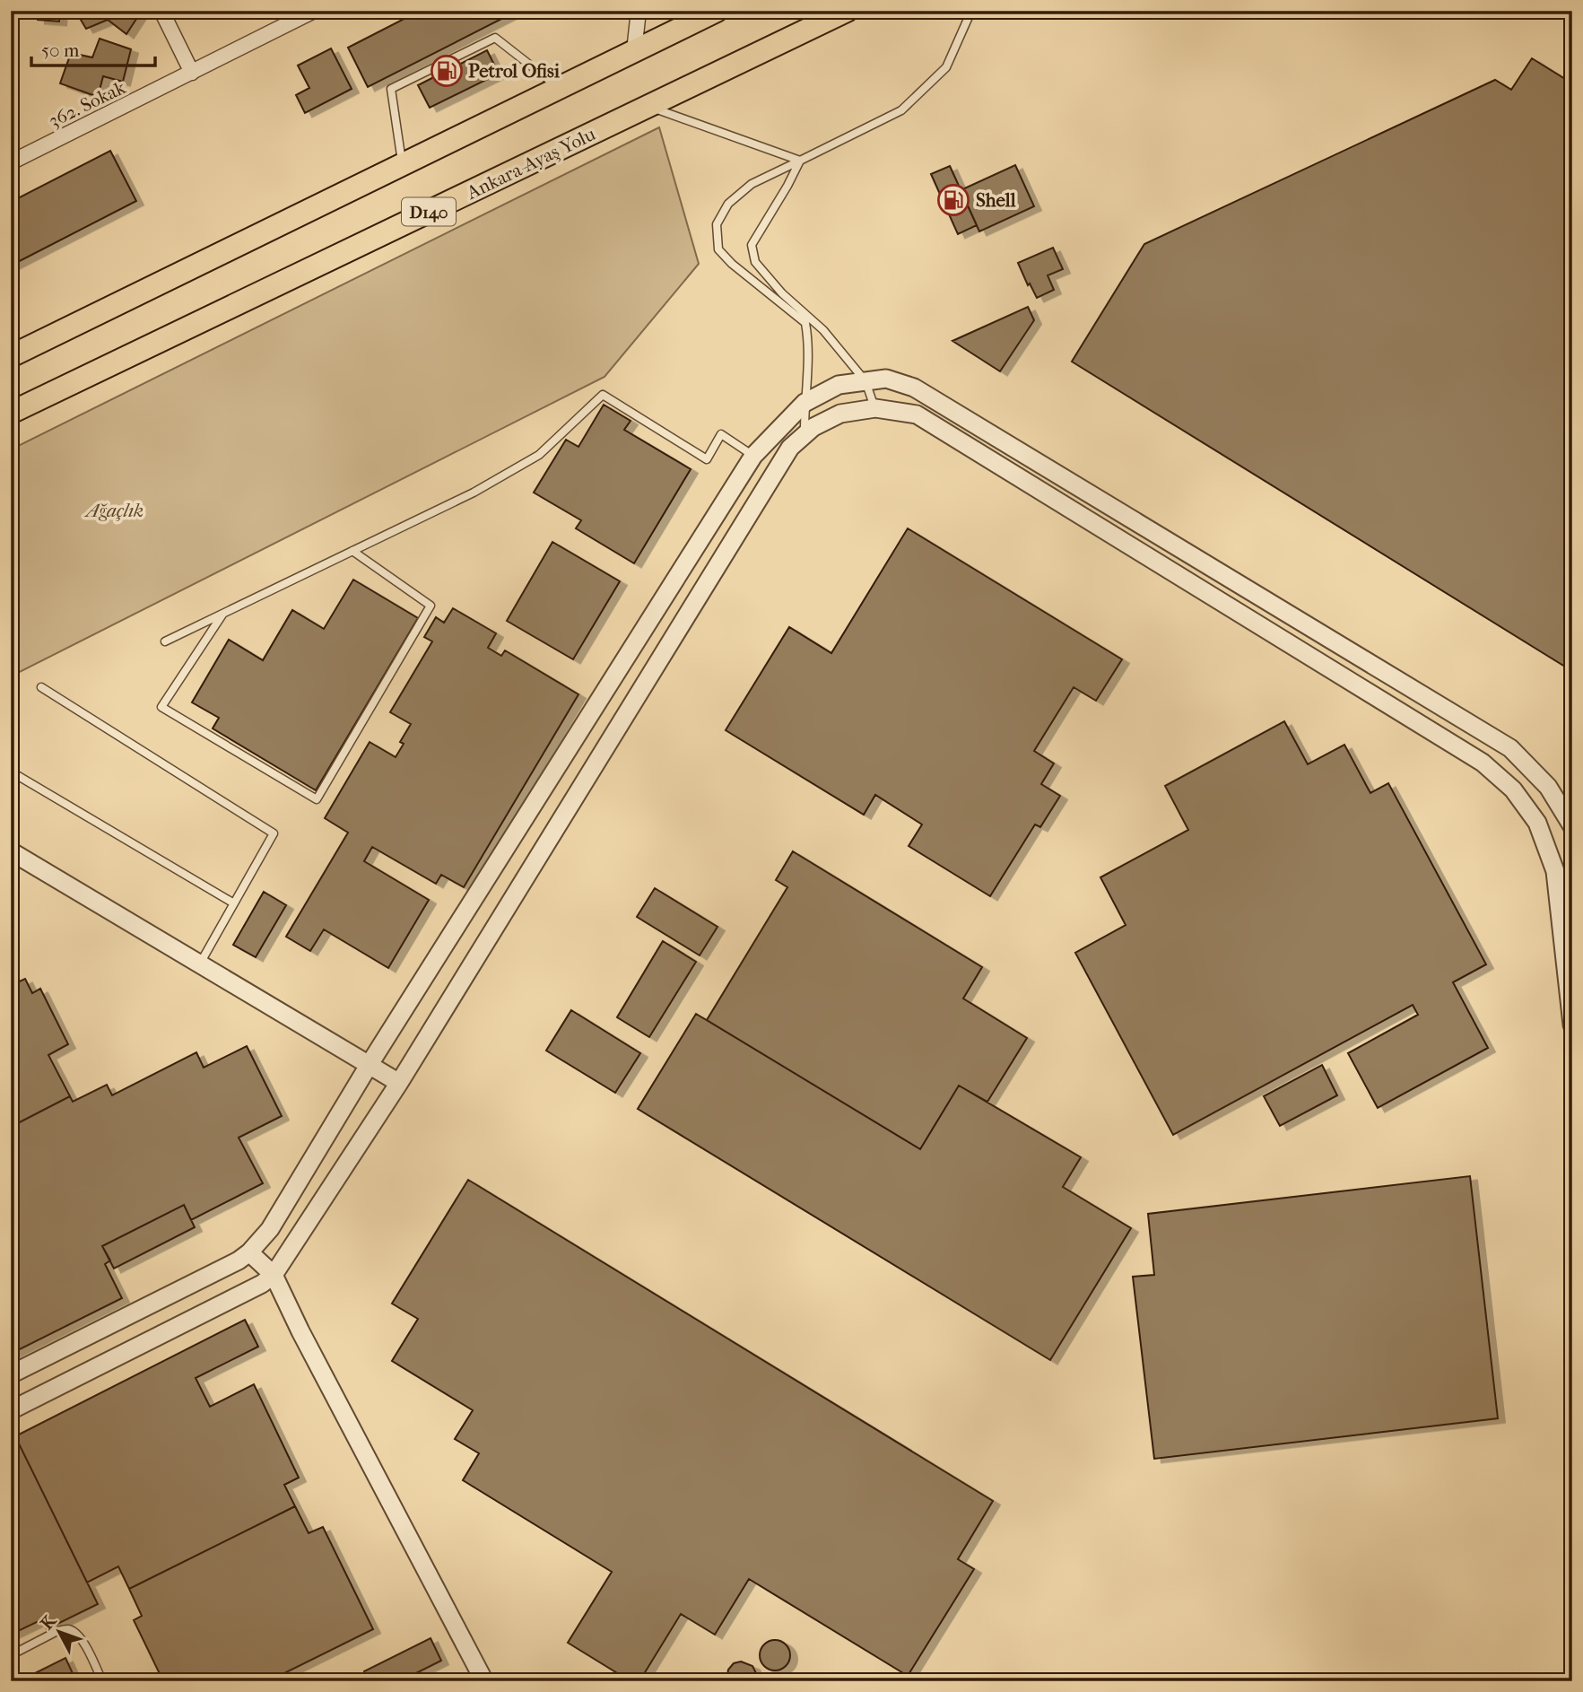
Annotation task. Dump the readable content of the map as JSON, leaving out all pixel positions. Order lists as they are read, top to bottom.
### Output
{
  "streets": {
    "highway": ["Ankara-Ayaş Yolu", "D140"],
    "street": ["362. Sokak"]
  },
  "parks": ["Ağaçlık"],
  "places": {
    "fuel station": ["Petrol Ofisi", "Shell"]
  },
  "scale_bar": "50 m",
  "north": "top left"
}
